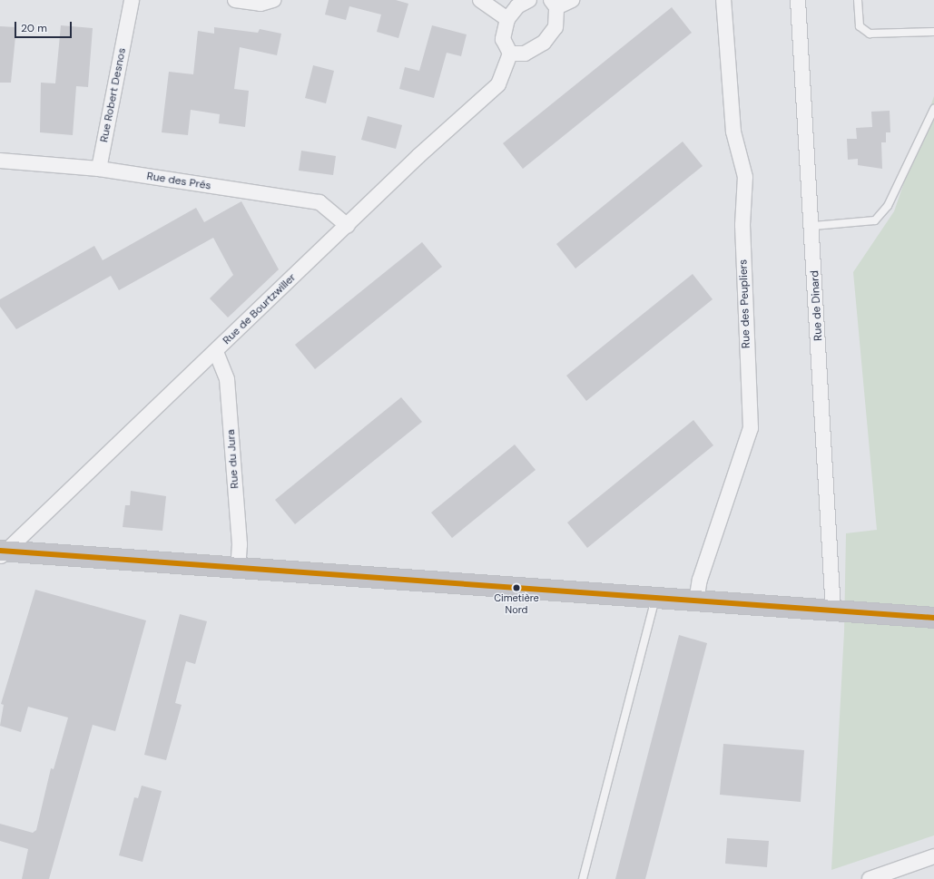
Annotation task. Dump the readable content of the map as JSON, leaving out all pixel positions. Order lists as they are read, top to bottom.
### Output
{
  "streets": {
    "street": [
      "Rue Robert Desnos",
      "Rue des Prés",
      "Rue des Peupliers",
      "Rue de Dinard",
      "Rue de Bourtzwiller",
      "Rue du Jura"
    ]
  },
  "crossings": [
    ["Rue Robert Desnos", "Rue des Prés"],
    ["Rue des Prés", "Rue de Bourtzwiller"],
    ["Rue de Bourtzwiller", "Rue du Jura"]
  ],
  "places": ["Cimetière Nord"],
  "scale_bar": "20 m"
}
